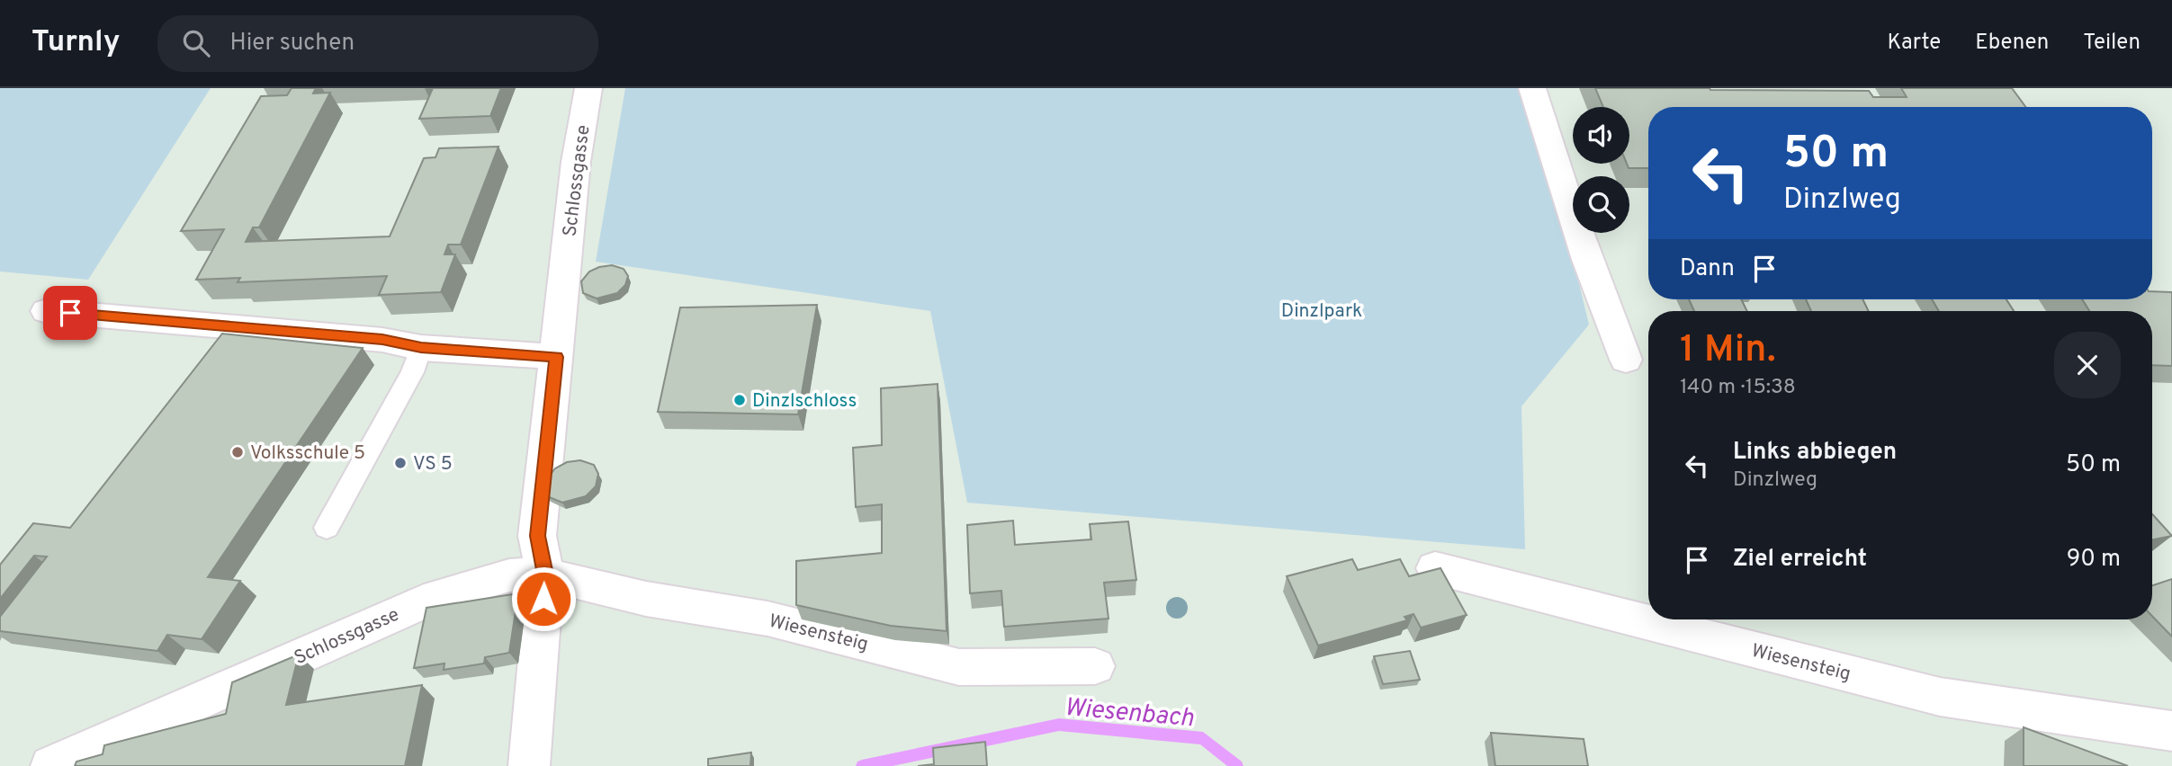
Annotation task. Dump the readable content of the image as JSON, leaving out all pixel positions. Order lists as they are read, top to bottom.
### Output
{
  "streets": {
    "street": ["Schlossgasse", "Wiesensteig"]
  },
  "crossings": [
    ["Schlossgasse", "Wiesensteig"]
  ],
  "water": ["Wiesenbach"],
  "parks": ["Dinzlpark"],
  "places": ["Dinzlschloss", "Volksschule 5", "VS 5"],
  "page": {
    "header": "Turnly",
    "search": "Hier suchen",
    "nav": ["Karte", "Ebenen", "Teilen"],
    "turn": ["50 m", "Dinzlweg"],
    "then": "Dann",
    "heading": ["1 Min.", "140 m · 15:38"],
    "list": [
      {
        "name": "Links abbiegen",
        "note": "Dinzlweg",
        "value": "50 m"
      },
      {
        "name": "Ziel erreicht",
        "value": "90 m"
      }
    ]
  }
}
